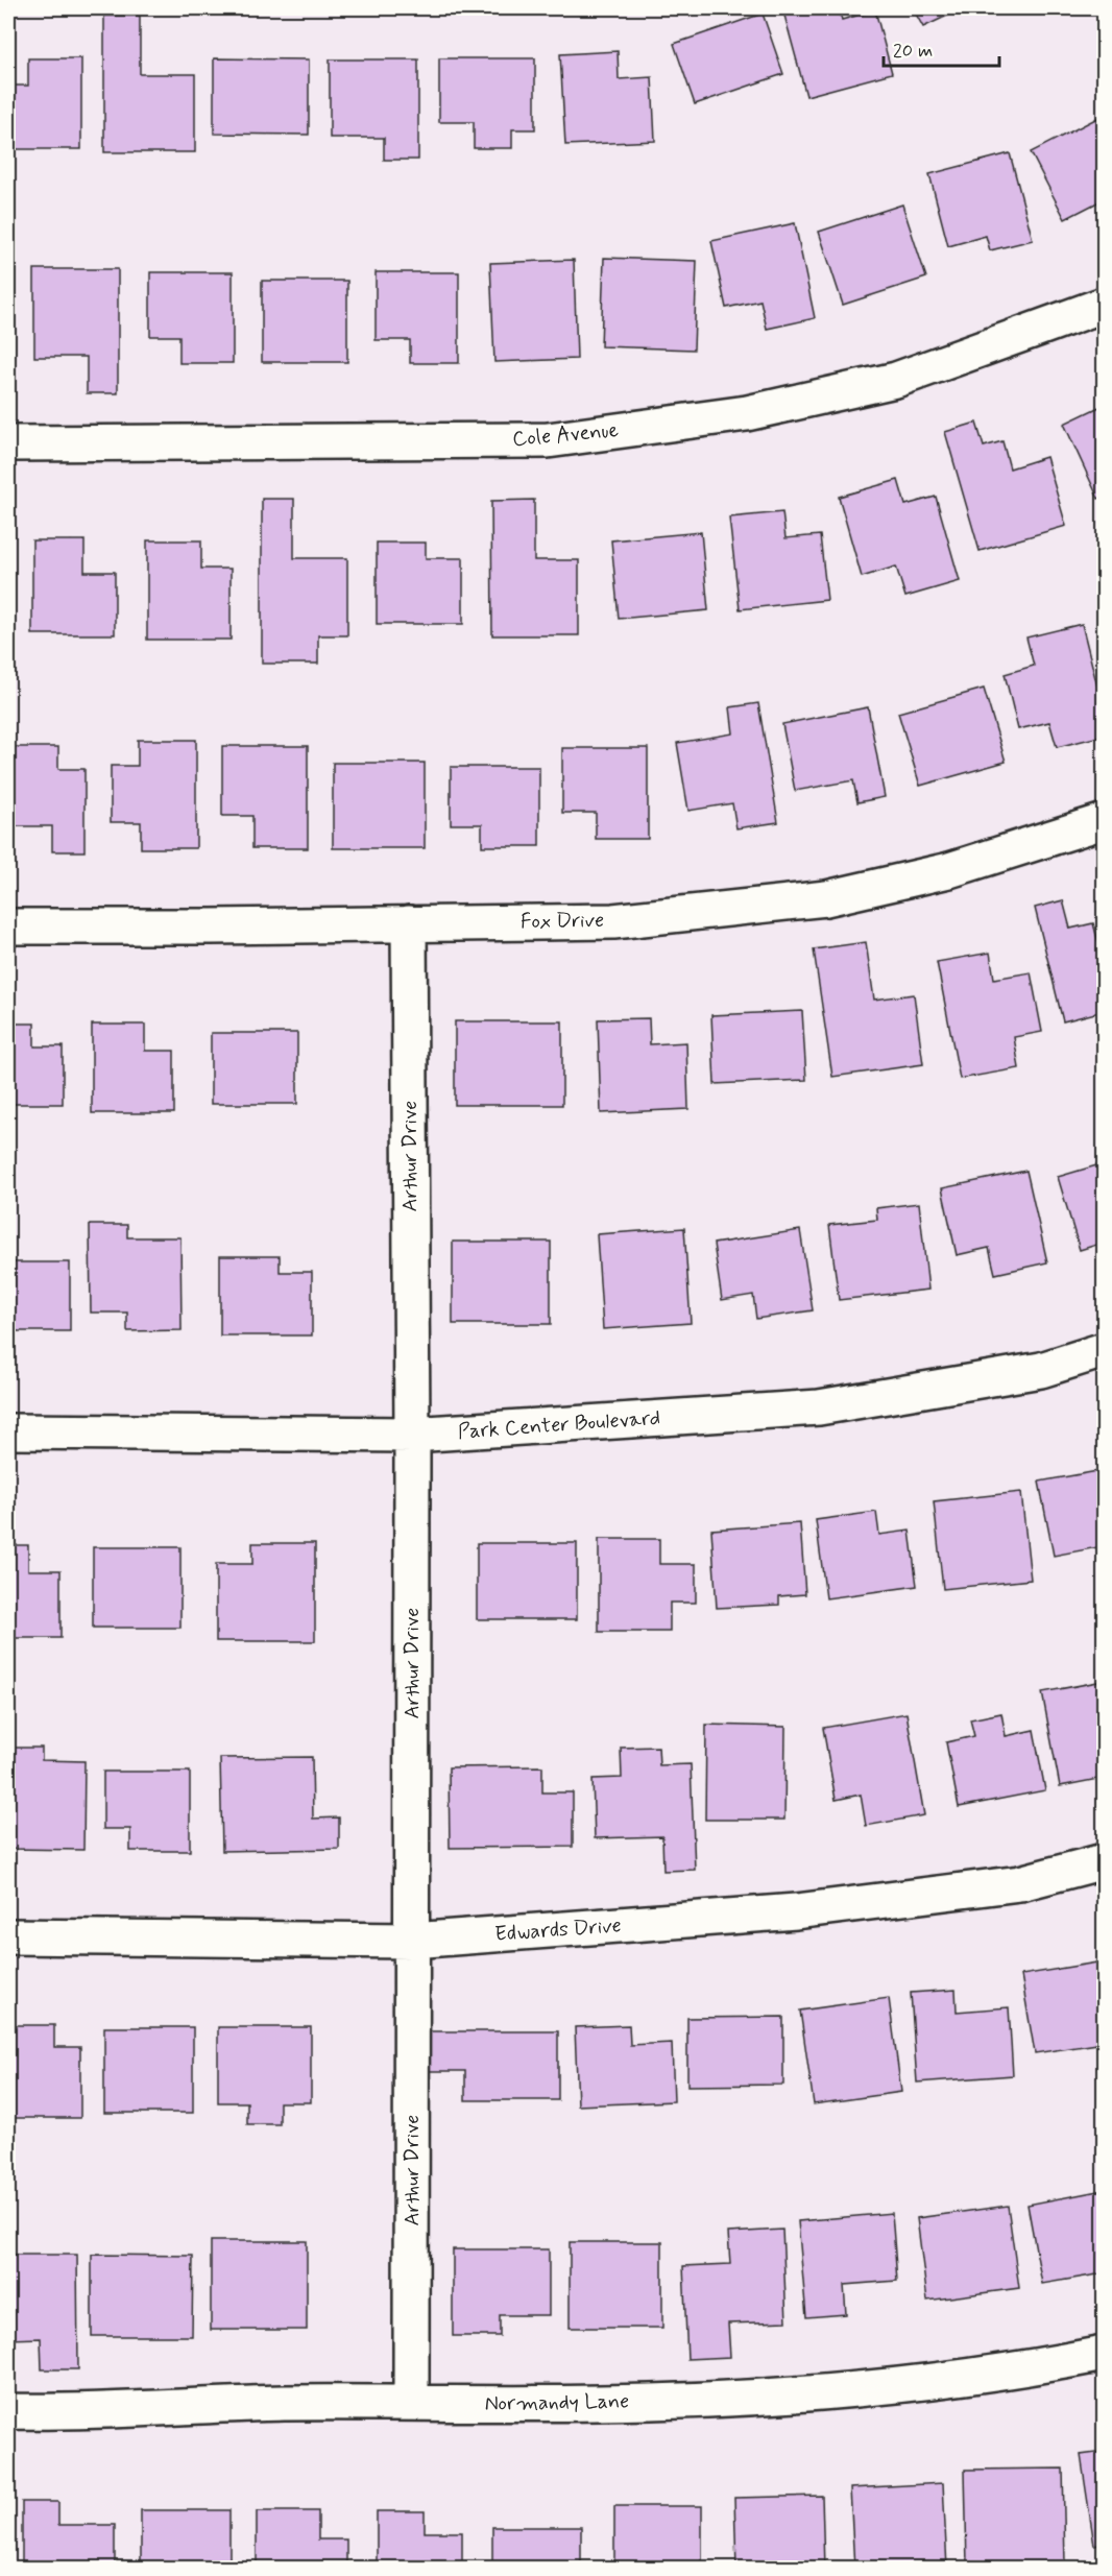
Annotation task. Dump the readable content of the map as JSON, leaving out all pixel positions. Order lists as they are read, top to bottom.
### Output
{
  "streets": {
    "street": [
      "Cole Avenue",
      "Fox Drive",
      "Arthur Drive",
      "Park Center Boulevard",
      "Edwards Drive",
      "Normandy Lane"
    ]
  },
  "crossings": [
    ["Fox Drive", "Arthur Drive"],
    ["Arthur Drive", "Park Center Boulevard"],
    ["Arthur Drive", "Edwards Drive"],
    ["Arthur Drive", "Normandy Lane"]
  ],
  "scale_bar": "20 m"
}
